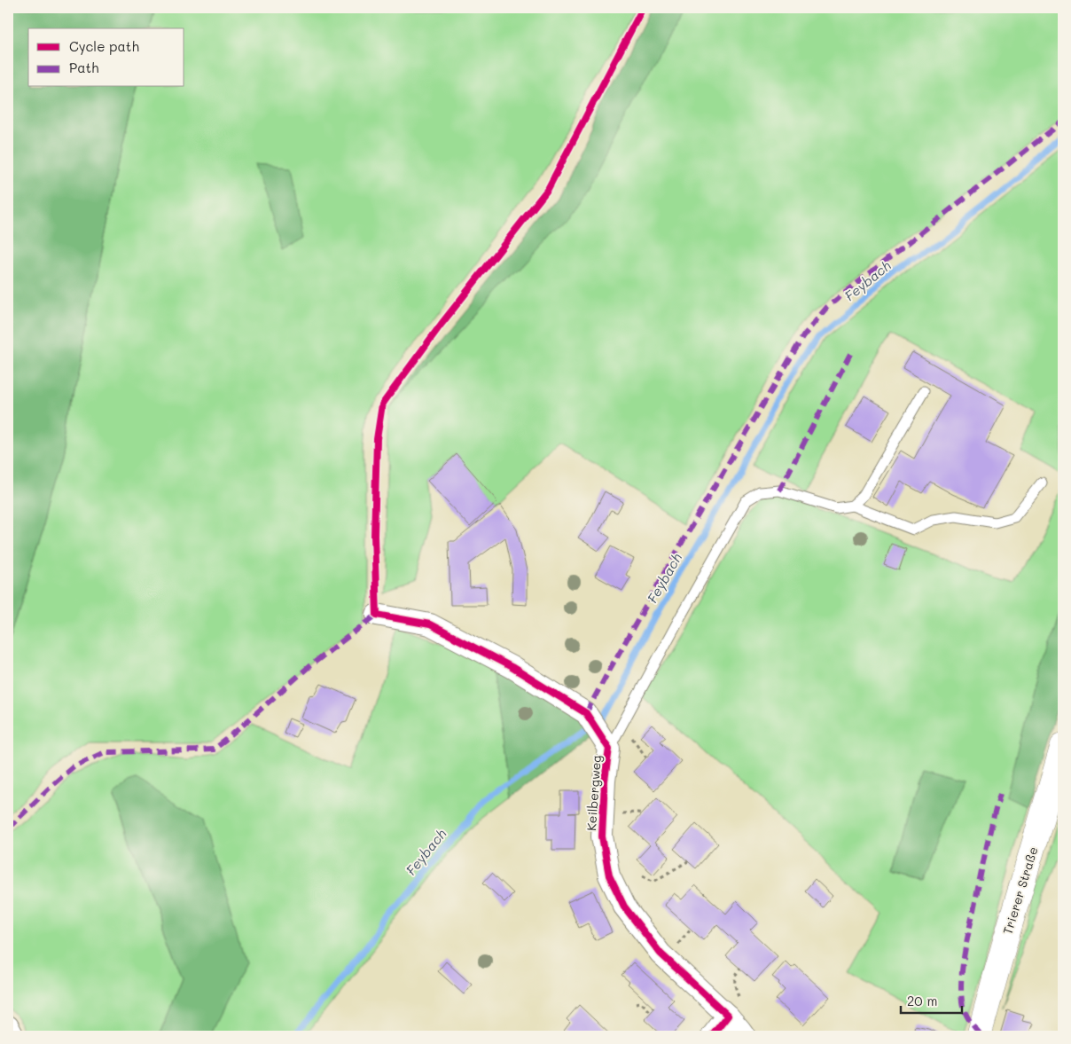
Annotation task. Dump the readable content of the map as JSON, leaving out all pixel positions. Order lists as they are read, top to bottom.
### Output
{
  "streets": {
    "main road": ["Trierer Straße"],
    "street": ["Keilbergweg"]
  },
  "water": ["Feybach"],
  "legend": ["Cycle path", "Path"],
  "scale_bar": "20 m"
}
